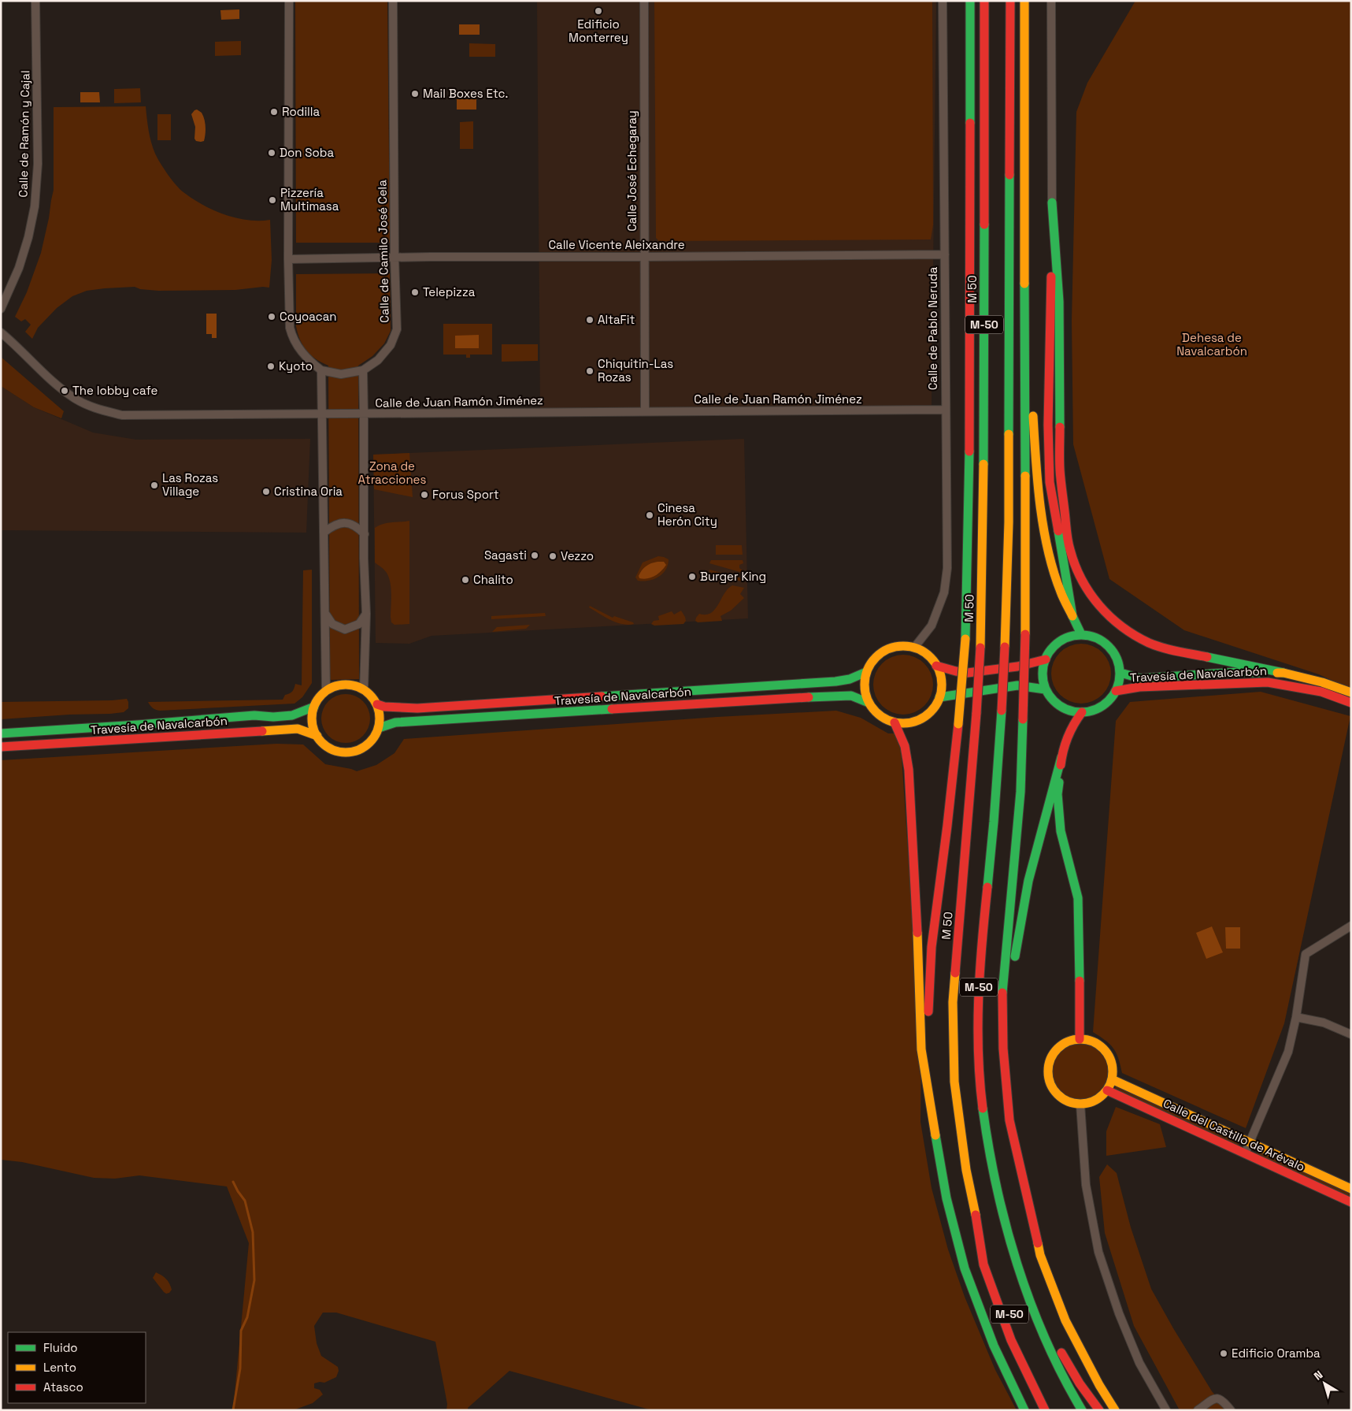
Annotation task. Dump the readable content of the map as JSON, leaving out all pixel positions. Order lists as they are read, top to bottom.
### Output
{
  "streets": {
    "main road": [
      "M 50",
      "M-50",
      "Travesía de Navalcarbón",
      "Calle del Castillo de Arévalo"
    ],
    "street": [
      "Calle de Ramón y Cajal",
      "Calle José Echegaray",
      "Calle Vicente Aleixandre",
      "Calle de Camilo José Cela",
      "Calle de Pablo Neruda",
      "Calle de Juan Ramón Jiménez"
    ]
  },
  "crossings": [
    ["Calle José Echegaray", "Calle Vicente Aleixandre"],
    ["Calle José Echegaray", "Calle de Juan Ramón Jiménez"],
    ["Calle Vicente Aleixandre", "Calle de Camilo José Cela"],
    ["Calle Vicente Aleixandre", "Calle de Pablo Neruda"],
    ["M 50", "M-50"],
    ["Calle de Pablo Neruda", "Calle de Juan Ramón Jiménez"],
    ["Calle de Pablo Neruda", "Travesía de Navalcarbón"]
  ],
  "parks": ["Dehesa de Navalcarbón", "Zona de Atracciones"],
  "places": [
    "Edificio Monterrey",
    "Mail Boxes Etc.",
    "Rodilla",
    "Don Soba",
    "Pizzería Multimasa",
    "Telepizza",
    "Coyoacan",
    "AltaFit",
    "Kyoto",
    "Chiquitin-Las Rozas",
    "The lobby cafe",
    "Las Rozas Village",
    "Cristina Oria",
    "Forus Sport",
    "Cinesa Herón City",
    "Sagasti",
    "Vezzo",
    "Burger King",
    "Chalito",
    "Edificio Oramba"
  ],
  "legend": ["Fluido", "Lento", "Atasco"],
  "north": "top left"
}
